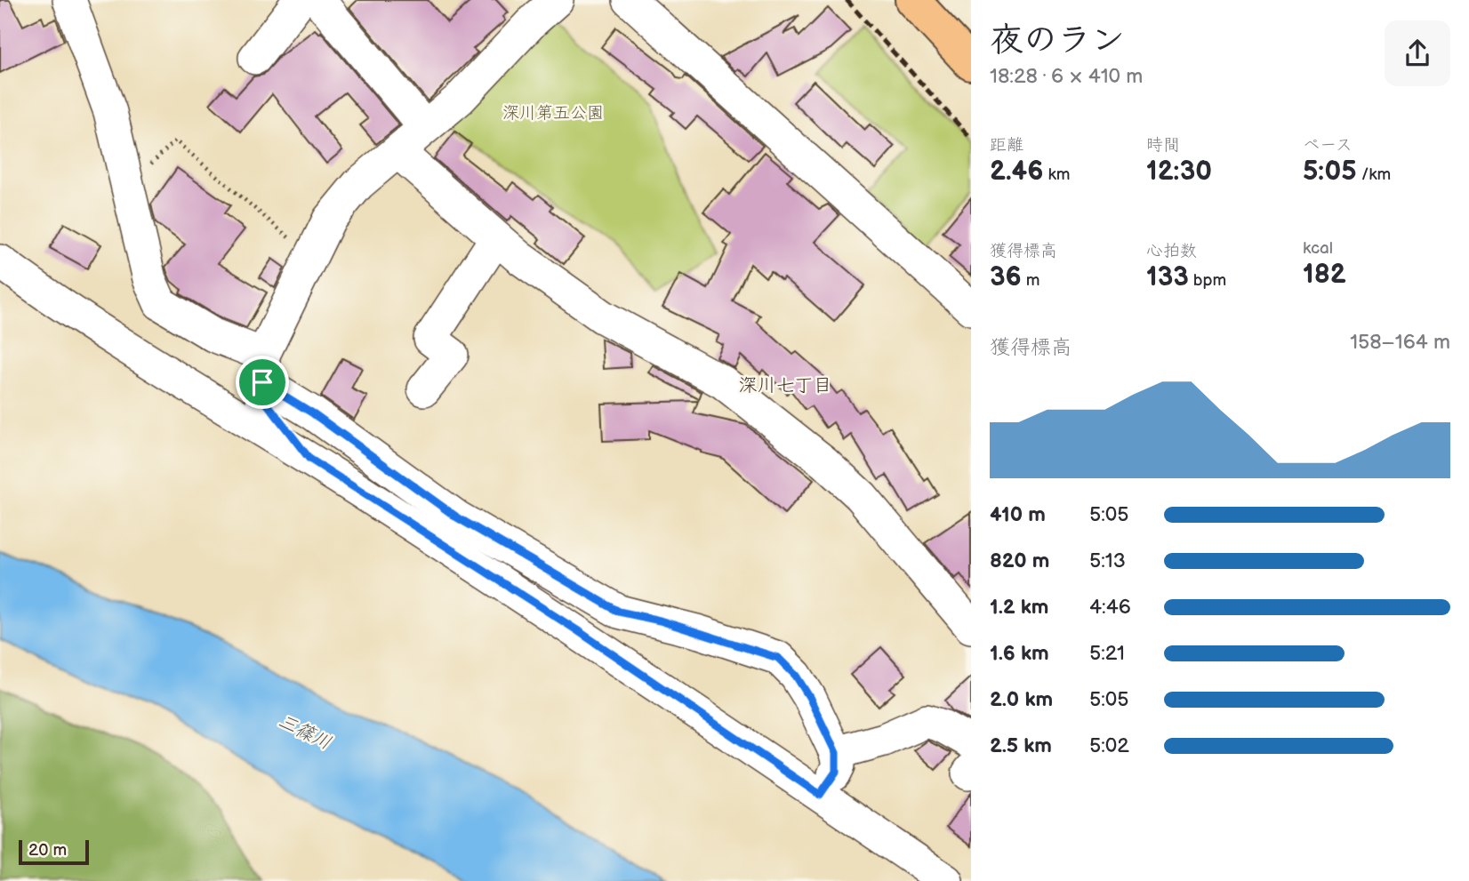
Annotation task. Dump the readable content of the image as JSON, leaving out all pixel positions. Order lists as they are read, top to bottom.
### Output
{
  "districts": ["深川七丁目"],
  "water": ["三篠川"],
  "parks": ["深川第五公園"],
  "scale_bar": "20 m",
  "page": {
    "heading": ["夜のラン", "18:28 · 6 × 410 m"],
    "stats": [
      ["距離", "2.46 km"],
      ["時間", "12:30"],
      ["ペース", "5:05 /km"],
      ["獲得標高", "36 m"],
      ["心拍数", "133 bpm"],
      ["kcal", "182"]
    ],
    "chart": ["獲得標高", "158–164 m"],
    "list": [
      {
        "name": "410 m",
        "note": "5:05"
      },
      {
        "name": "820 m",
        "note": "5:13"
      },
      {
        "name": "1.2 km",
        "note": "4:46"
      },
      {
        "name": "1.6 km",
        "note": "5:21"
      },
      {
        "name": "2.0 km",
        "note": "5:05"
      },
      {
        "name": "2.5 km",
        "note": "5:02"
      }
    ],
    "scale": "20 m"
  }
}
